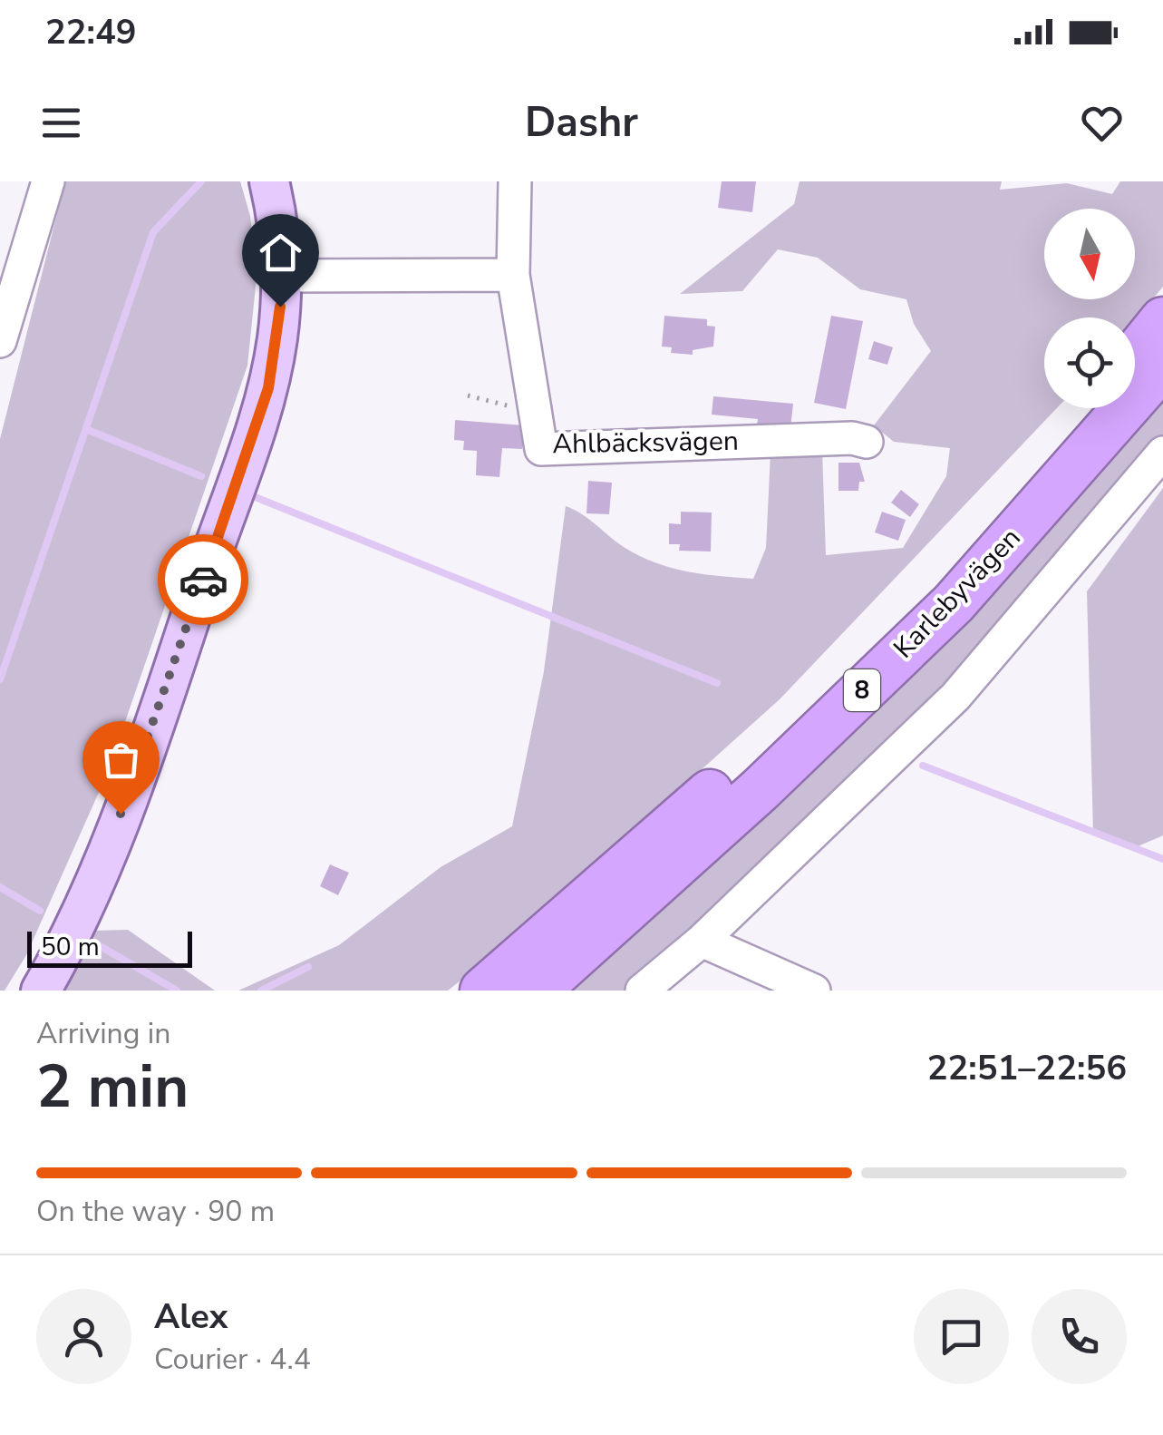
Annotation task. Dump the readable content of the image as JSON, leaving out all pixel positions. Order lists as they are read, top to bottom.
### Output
{
  "streets": {
    "highway": ["Karlebyvägen", "8"],
    "street": ["Ahlbäcksvägen"]
  },
  "scale_bar": "50 m",
  "north": "bottom",
  "page": {
    "status": "22:49",
    "header": "Dashr",
    "scale": "50 m",
    "heading": ["2 min", "Arriving in", "22:51–22:56"],
    "panel": ["Alex", "Courier · 4.4"],
    "bar": "On the way · 90 m"
  }
}
